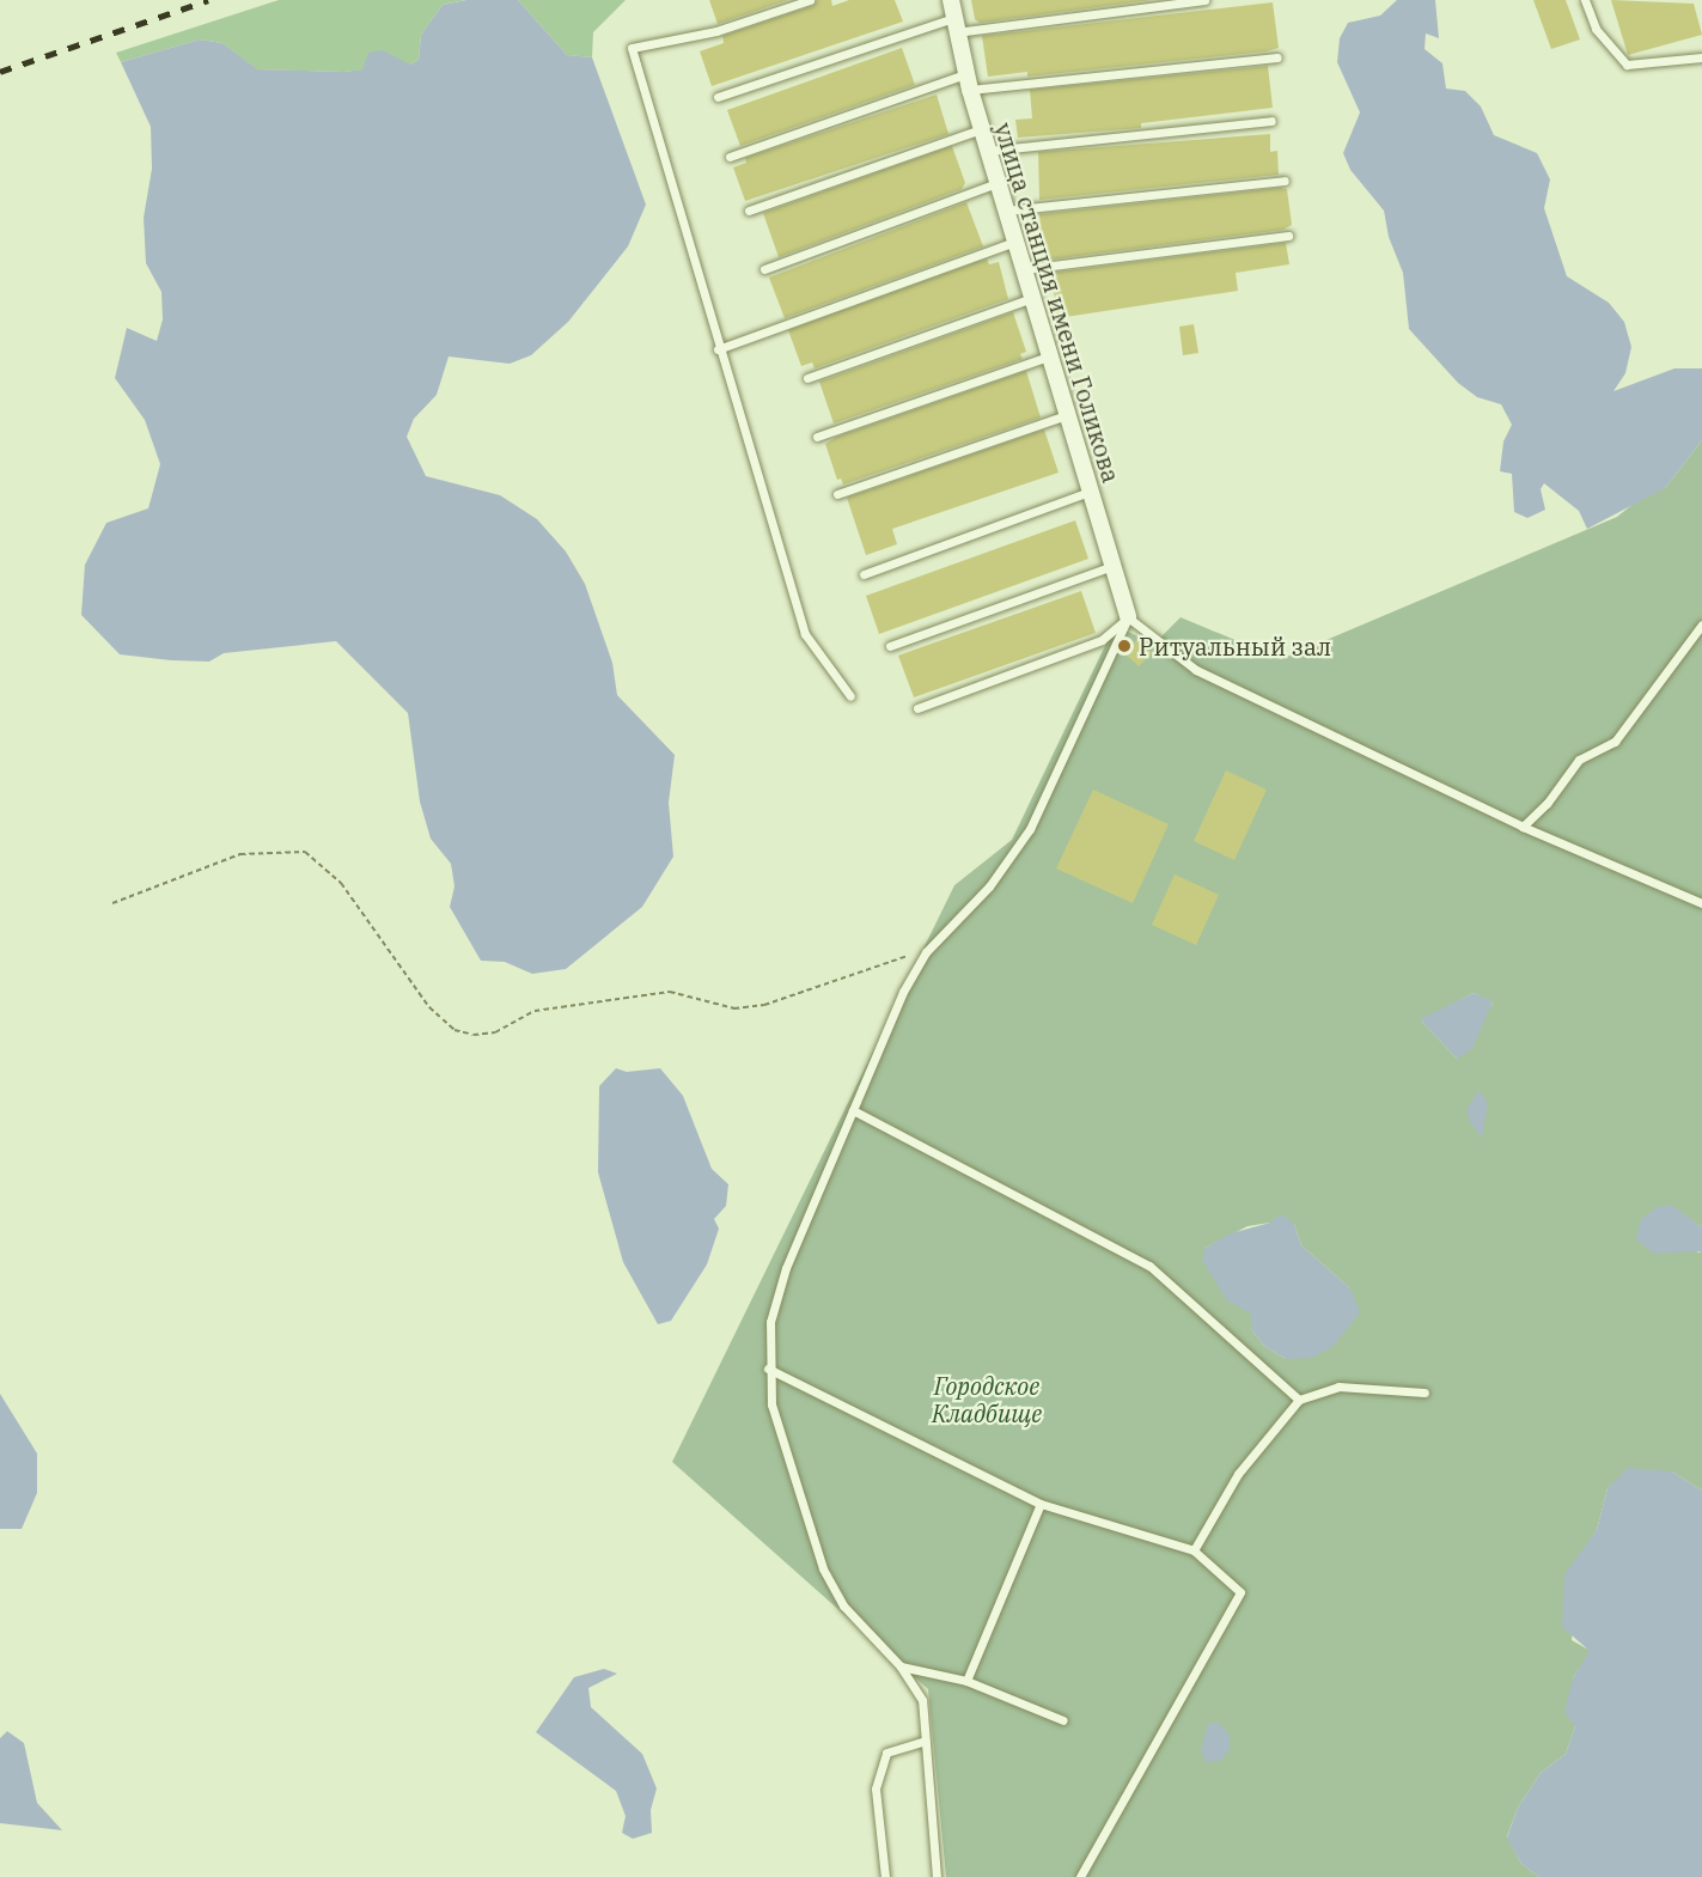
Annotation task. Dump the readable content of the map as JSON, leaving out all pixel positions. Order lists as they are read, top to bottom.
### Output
{
  "streets": {
    "street": ["улица станция имени Голикова"]
  },
  "parks": ["Городское Кладбище"],
  "places": ["Ритуальный зал"]
}
